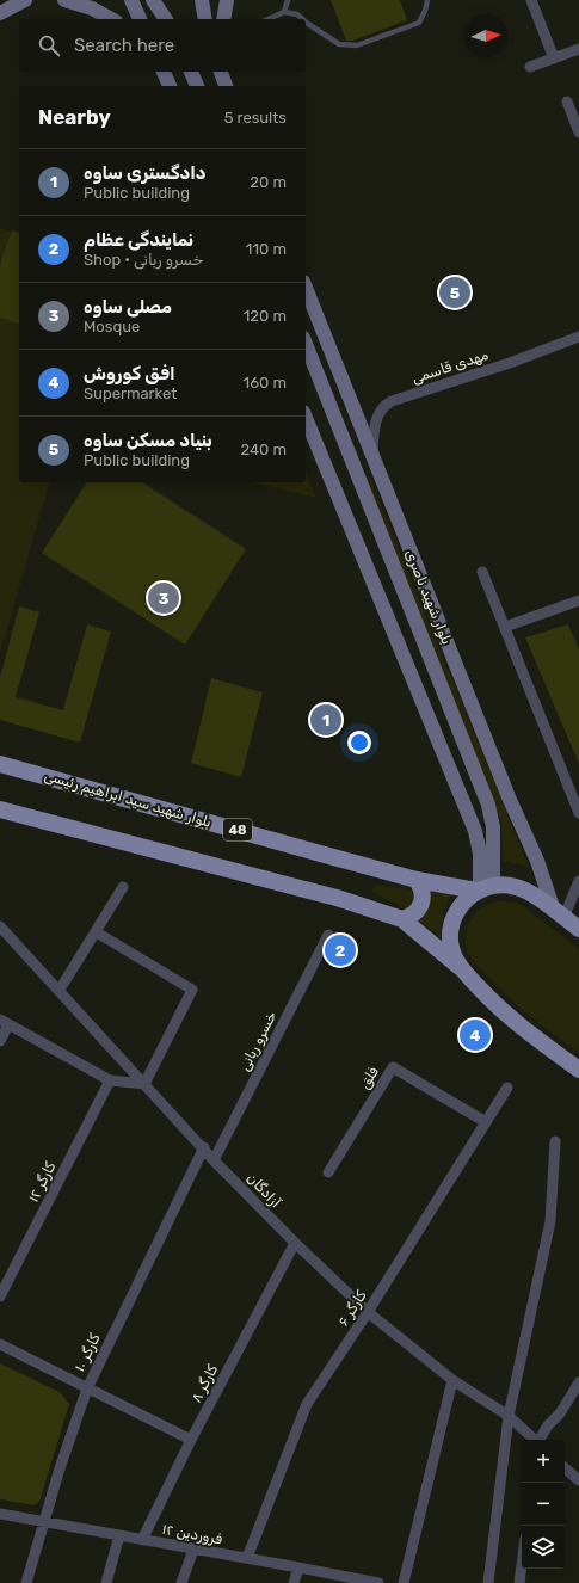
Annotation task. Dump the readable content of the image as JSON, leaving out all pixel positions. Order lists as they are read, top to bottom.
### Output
{
  "streets": {
    "main road": ["بلوار شهید ناصری", "بلوار شهید سید ابراهیم رئیسی", "48"],
    "street": [
      "مهدی قاسمی",
      "خسرو ربانی",
      "فلق",
      "کارگر ۱۲",
      "آزادگان",
      "کارگر ۶",
      "کارگر ۱۰",
      "کارگر ۸",
      "۱۲ فروردین"
    ]
  },
  "crossings": [
    ["مهدی قاسمی", "بلوار شهید ناصری"],
    ["بلوار شهید ناصری", "بلوار شهید سید ابراهیم رئیسی"],
    ["بلوار شهید ناصری", "48"],
    ["بلوار شهید سید ابراهیم رئیسی", "48"],
    ["خسرو ربانی", "آزادگان"],
    ["فلق", "کارگر ۶"],
    ["آزادگان", "کارگر ۶"],
    ["آزادگان", "کارگر ۱۰"],
    ["آزادگان", "کارگر ۸"],
    ["کارگر ۶", "۱۲ فروردین"],
    ["کارگر ۱۰", "۱۲ فروردین"],
    ["کارگر ۸", "۱۲ فروردین"]
  ],
  "north": "right",
  "page": {
    "search": "Search here",
    "heading": ["Nearby", "5 results"],
    "list": [
      {
        "mark": "1",
        "name": "دادگستری ساوه",
        "note": "Public building",
        "value": "20 m"
      },
      {
        "mark": "2",
        "name": "نمایندگی عظام",
        "note": "Shop · خسرو ربانی",
        "value": "110 m"
      },
      {
        "mark": "3",
        "name": "مصلی ساوه",
        "note": "Mosque",
        "value": "120 m"
      },
      {
        "mark": "4",
        "name": "افق کوروش",
        "note": "Supermarket",
        "value": "160 m"
      },
      {
        "mark": "5",
        "name": "بنیاد مسکن ساوه",
        "note": "Public building",
        "value": "240 m"
      }
    ],
    "pins": [
      "5",
      "3",
      "1",
      "2",
      "4"
    ],
    "map_buttons": ["+", "−"]
  }
}
